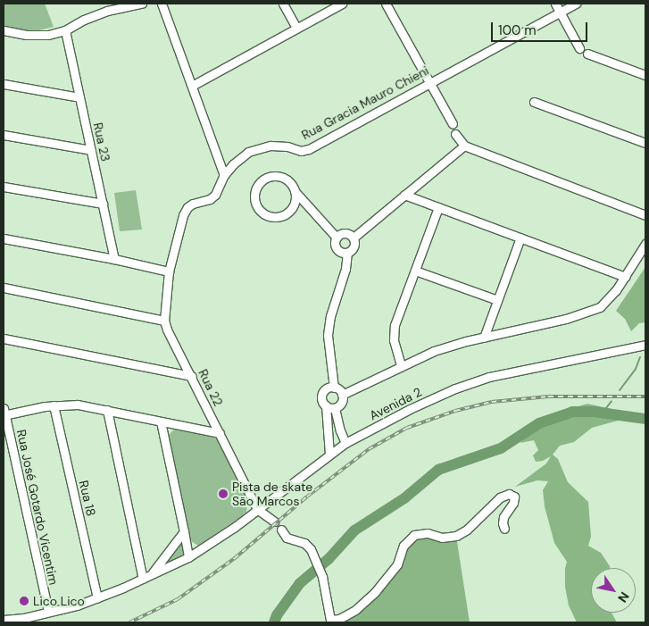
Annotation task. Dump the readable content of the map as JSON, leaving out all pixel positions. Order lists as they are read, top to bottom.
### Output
{
  "streets": {
    "street": [
      "Rua Gracia Mauro Chieni",
      "Rua 23",
      "Rua 22",
      "Avenida 2",
      "Rua 18",
      "Rua José Gotardo Vicentim"
    ]
  },
  "crossings": [
    ["Rua Gracia Mauro Chieni", "Rua 22"],
    ["Rua 22", "Avenida 2"],
    ["Avenida 2", "Rua 18"],
    ["Avenida 2", "Rua José Gotardo Vicentim"]
  ],
  "places": ["Pista de skate São Marcos", "Lico Lico"],
  "scale_bar": "100 m",
  "north": "bottom right"
}
